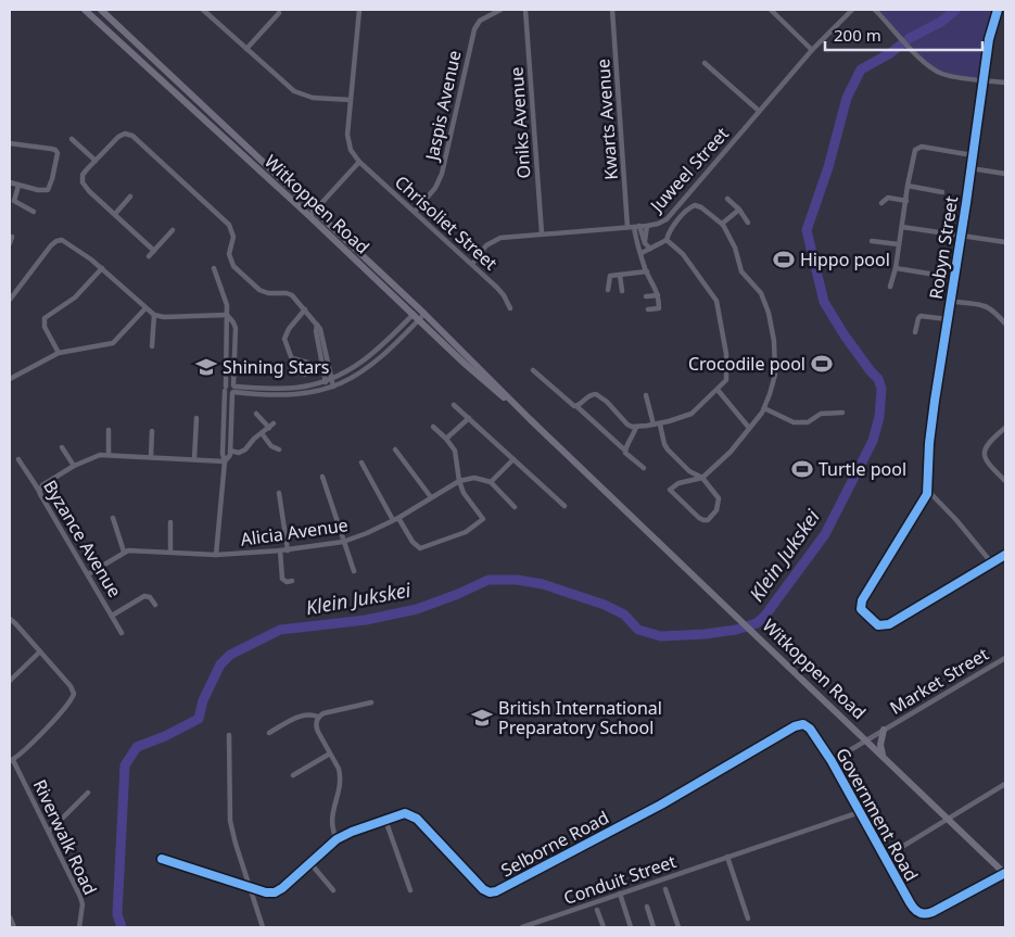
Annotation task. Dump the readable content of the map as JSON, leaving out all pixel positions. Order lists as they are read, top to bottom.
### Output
{
  "streets": {
    "main road": ["Witkoppen Road"],
    "street": [
      "Jaspis Avenue",
      "Kwarts Avenue",
      "Oniks Avenue",
      "Juweel Street",
      "Chrisoliet Street",
      "Robyn Street",
      "Alicia Avenue",
      "Byzance Avenue",
      "Market Street",
      "Government Road",
      "Riverwalk Road",
      "Selborne Road",
      "Conduit Street"
    ]
  },
  "crossings": [
    ["Jaspis Avenue", "Chrisoliet Street"],
    ["Kwarts Avenue", "Juweel Street"],
    ["Oniks Avenue", "Juweel Street"],
    ["Juweel Street", "Chrisoliet Street"],
    ["Witkoppen Road", "Market Street"],
    ["Witkoppen Road", "Government Road"],
    ["Market Street", "Government Road"],
    ["Government Road", "Selborne Road"],
    ["Government Road", "Conduit Street"]
  ],
  "water": ["Klein Jukskei"],
  "places": {
    "sports": ["Hippo pool", "Crocodile pool", "Turtle pool"],
    "school or university": ["Shining Stars", "British International Preparatory School"]
  },
  "scale_bar": "200 m"
}
